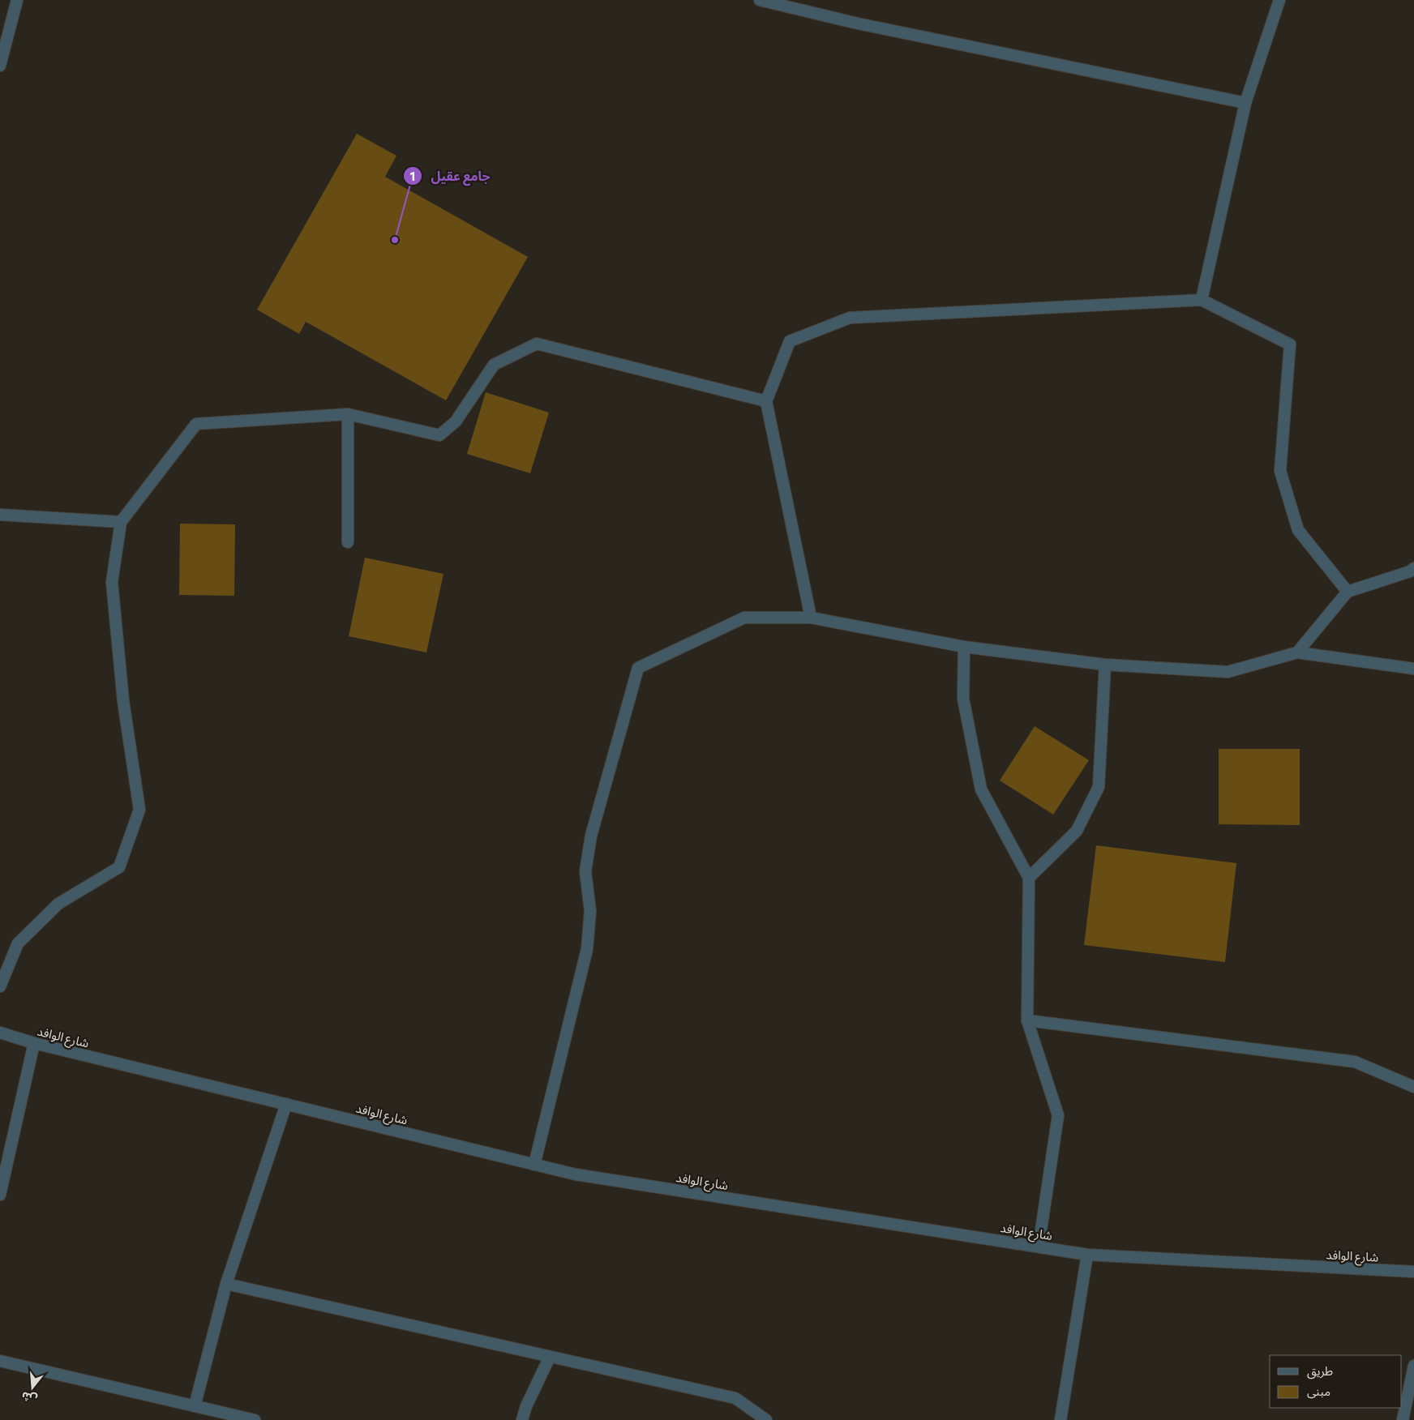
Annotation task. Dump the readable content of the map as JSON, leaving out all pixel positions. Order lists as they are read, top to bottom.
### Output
{
  "streets": {
    "street": ["شارع الوافد"]
  },
  "places": ["جامع عقيل"],
  "legend": ["طريق", "مبنى"],
  "north": "bottom"
}
